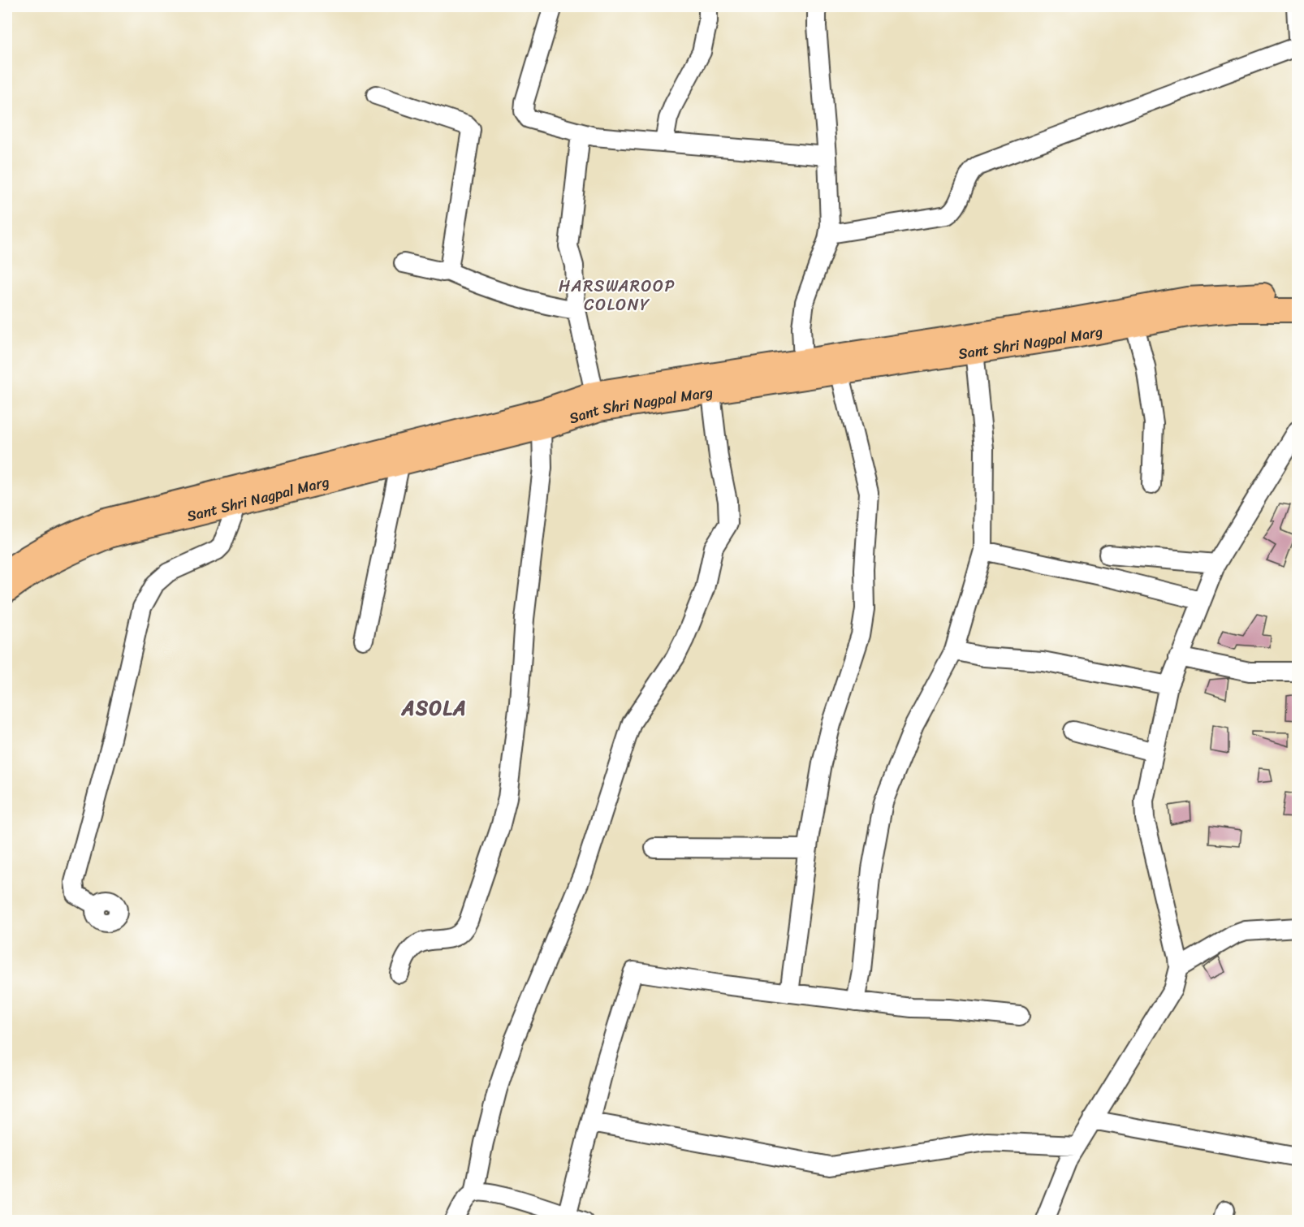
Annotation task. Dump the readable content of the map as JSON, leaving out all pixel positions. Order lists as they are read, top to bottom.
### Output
{
  "streets": {
    "main road": ["Sant Shri Nagpal Marg"]
  },
  "districts": ["HARSWAROOP COLONY", "ASOLA"]
}
